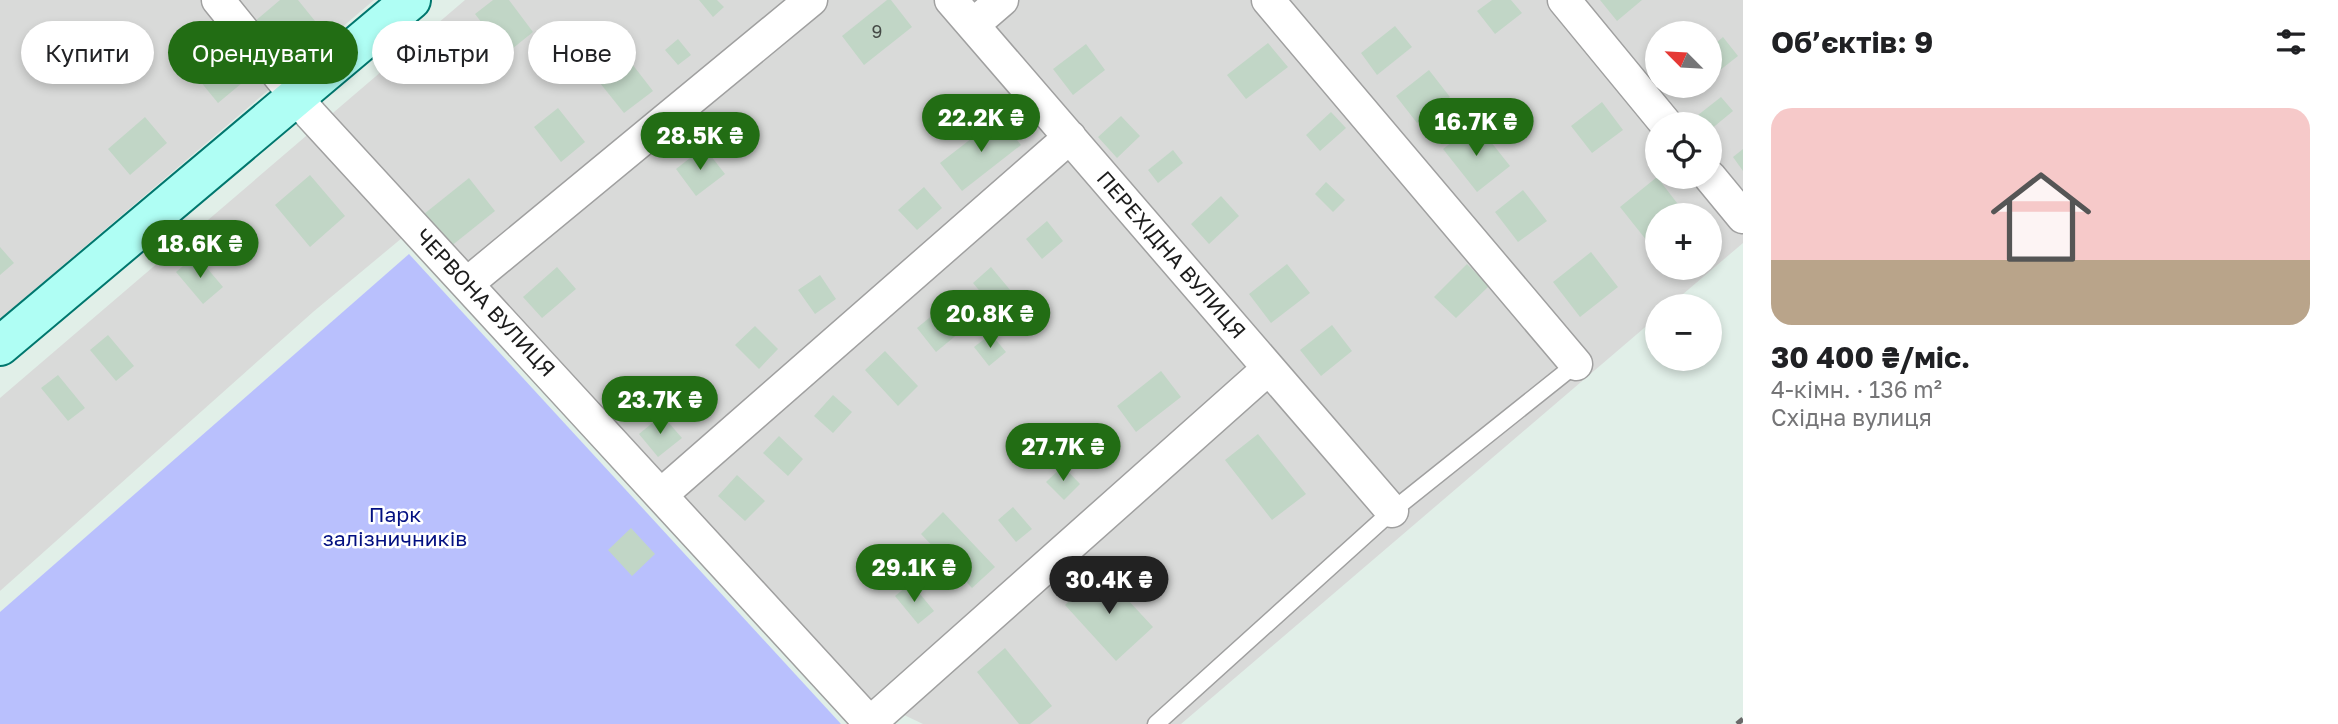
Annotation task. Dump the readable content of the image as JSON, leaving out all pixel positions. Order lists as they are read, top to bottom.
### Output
{
  "streets": {
    "street": ["ПЕРЕХІДНА ВУЛИЦЯ", "ЧЕРВОНА ВУЛИЦЯ"]
  },
  "parks": ["Парк залізничників"],
  "house_numbers": ["9"],
  "north": "top left",
  "page": {
    "heading": "Об’єктів: 9",
    "map_buttons": ["+", "−"],
    "chip": [
      "Купити",
      "Орендувати",
      "Фільтри",
      "Нове"
    ],
    "list": [
      {
        "name": "30 400 ₴/міс.",
        "note": "4-кімн. · 136 m² · Східна вулиця"
      }
    ],
    "price": [
      "22.2K ₴",
      "16.7K ₴",
      "28.5K ₴",
      "18.6K ₴",
      "20.8K ₴",
      "23.7K ₴",
      "27.7K ₴",
      "29.1K ₴",
      "30.4K ₴"
    ]
  }
}
